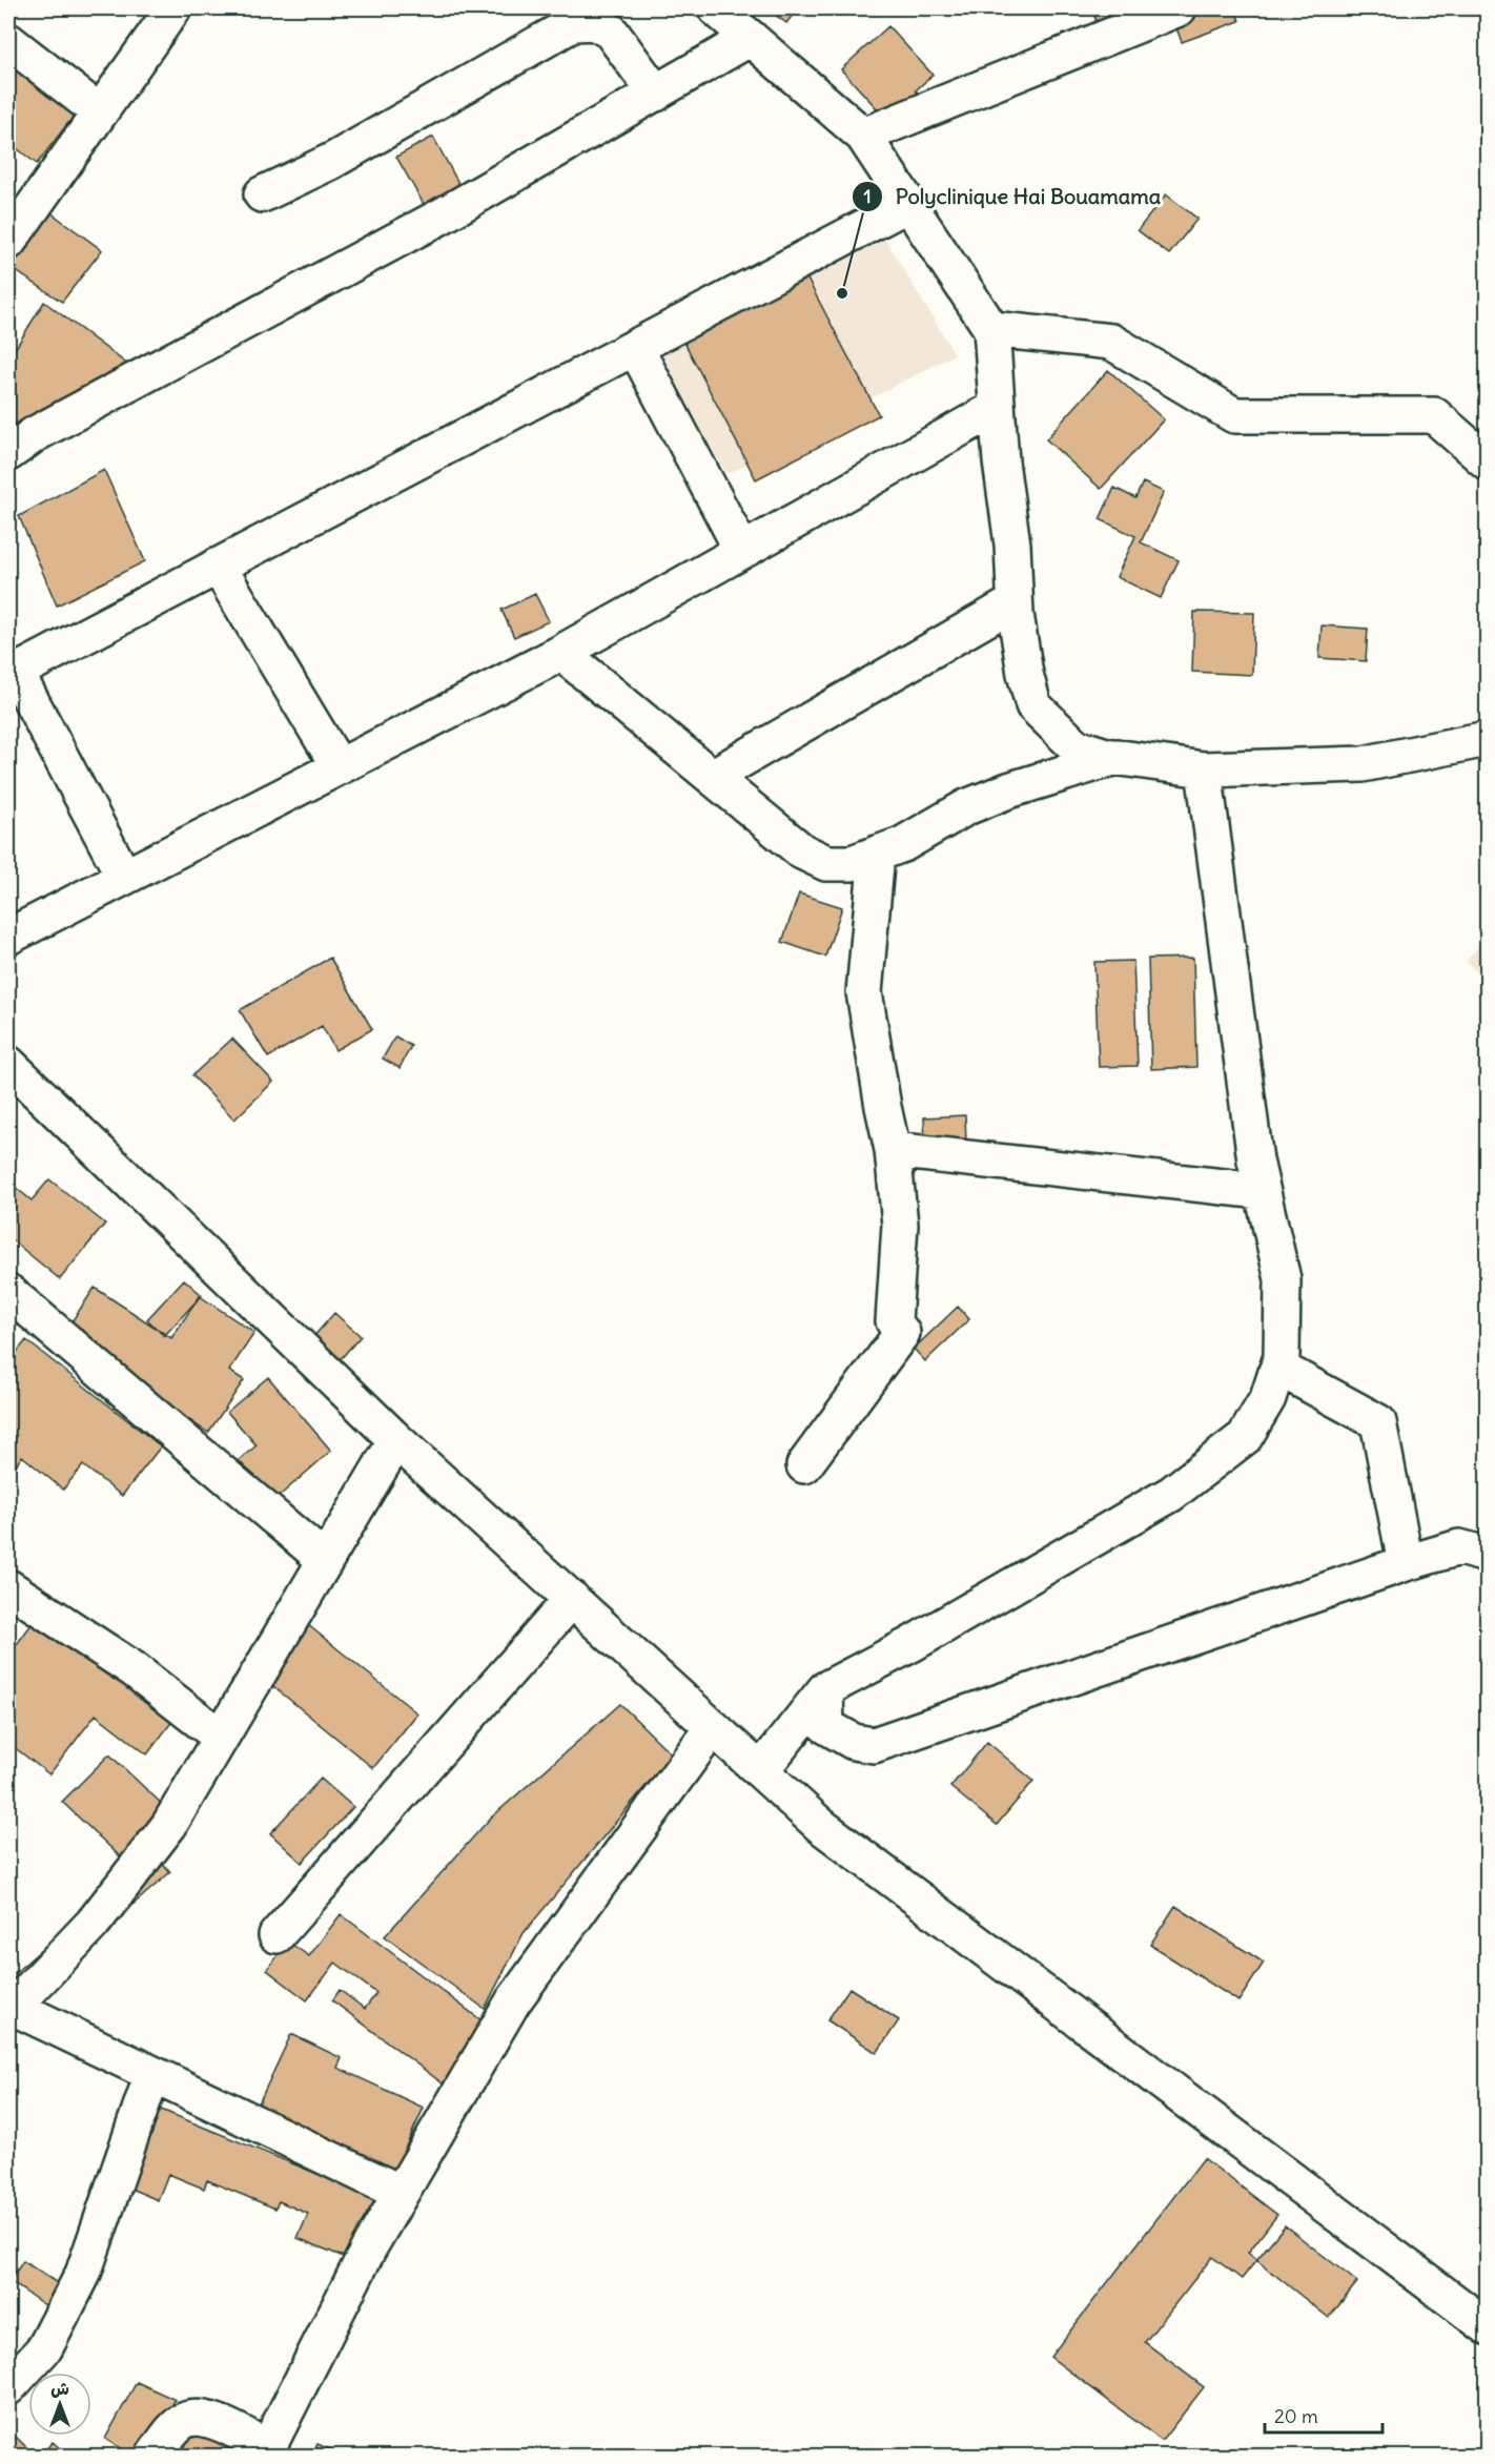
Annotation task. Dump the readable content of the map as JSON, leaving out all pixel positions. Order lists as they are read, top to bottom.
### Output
{
  "places": ["Polyclinique Hai Bouamama"],
  "scale_bar": "20 m",
  "north": "top"
}
